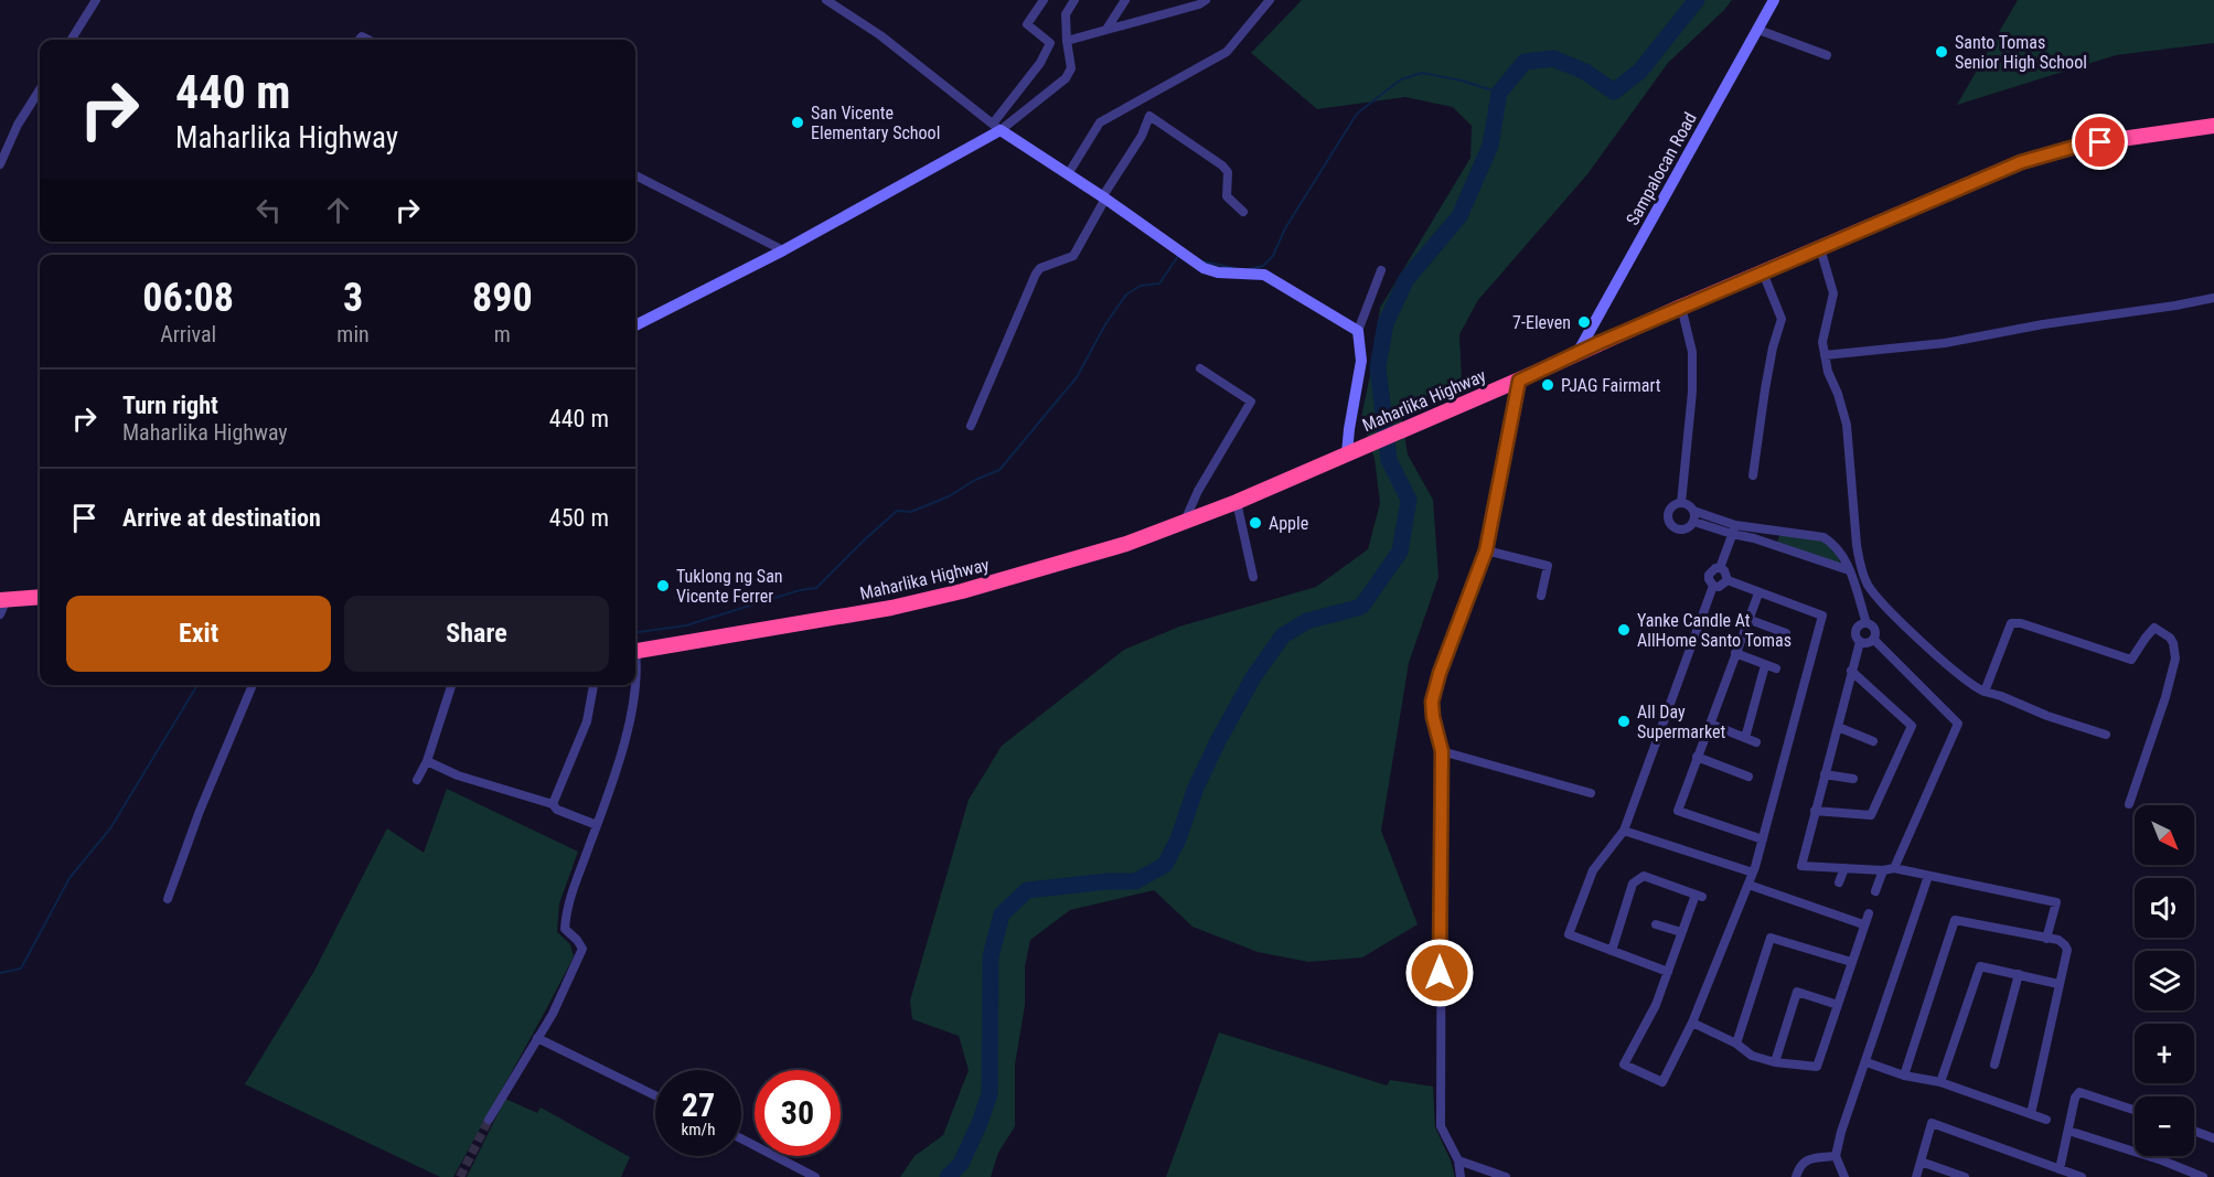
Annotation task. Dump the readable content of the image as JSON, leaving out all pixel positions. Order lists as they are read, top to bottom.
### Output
{
  "streets": {
    "highway": ["Maharlika Highway"],
    "street": ["Sampalocan Road"]
  },
  "crossings": [
    ["Sampalocan Road", "Maharlika Highway"]
  ],
  "places": [
    "Santo Tomas Senior High School",
    "San Vicente Elementary School",
    "7-Eleven",
    "PJAG Fairmart",
    "Apple",
    "Tuklong ng San Vicente Ferrer",
    "Yanke Candle At AllHome Santo Tomas",
    "All Day Supermarket"
  ],
  "north": "bottom right",
  "page": {
    "turn": ["440 m", "Maharlika Highway"],
    "eta": [
      "06:08",
      "Arrival",
      "3",
      "min",
      "890",
      "m"
    ],
    "list": [
      {
        "name": "Turn right",
        "note": "Maharlika Highway",
        "value": "440 m"
      },
      {
        "name": "Arrive at destination",
        "value": "450 m"
      }
    ],
    "buttons": ["Exit", "Share"],
    "map_buttons": ["+", "−"],
    "speed": "27 km/h",
    "limit": "30"
  }
}
